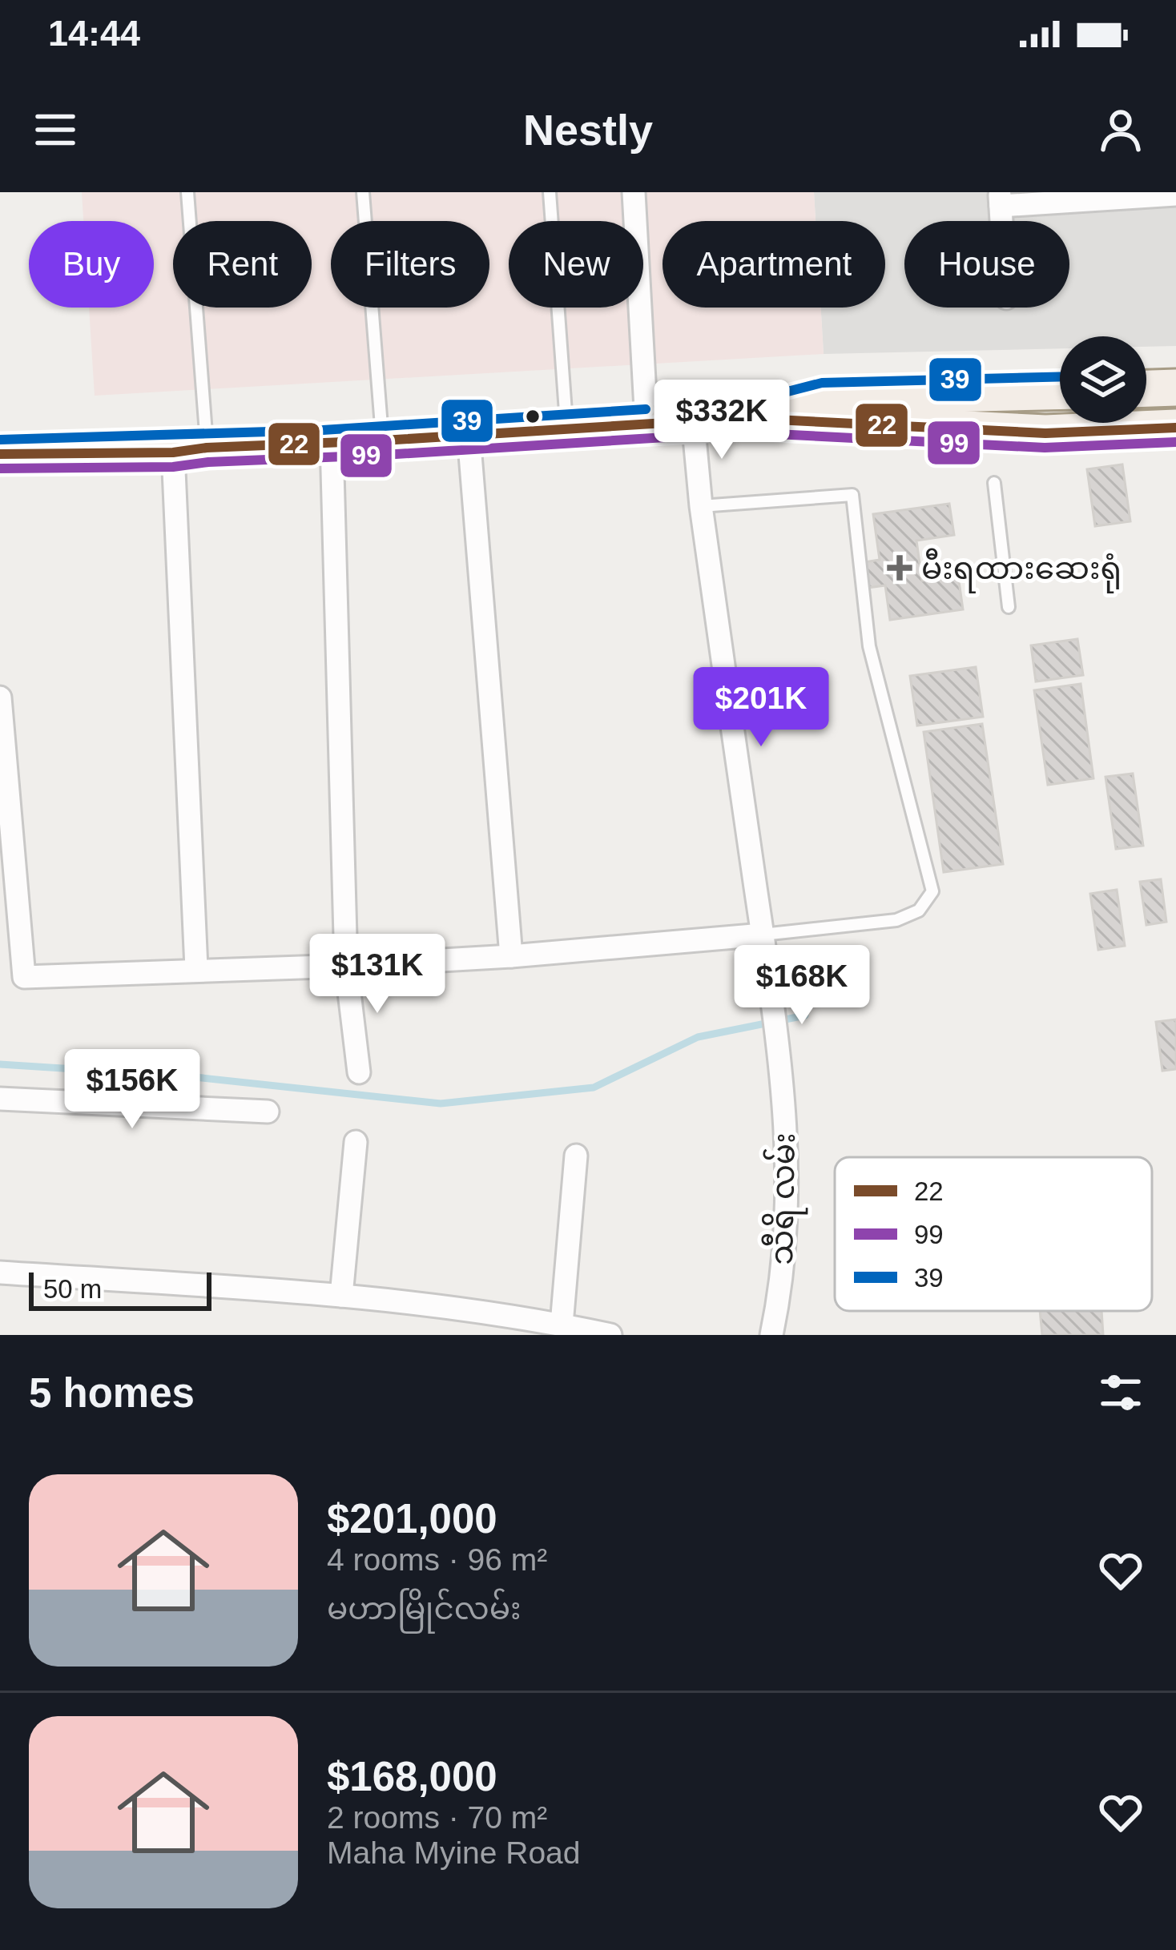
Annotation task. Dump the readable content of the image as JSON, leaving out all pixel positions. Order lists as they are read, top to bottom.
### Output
{
  "streets": {
    "street": ["သီရိ လမ်း"]
  },
  "places": {
    "health": ["မီးရထားဆေးရုံ"]
  },
  "lines": ["transit line 39", "transit line 22", "transit line 99"],
  "legend": ["22", "99", "39"],
  "scale_bar": "50 m",
  "page": {
    "status": "14:44",
    "header": "Nestly",
    "chip": [
      "Buy",
      "Rent",
      "Filters",
      "New",
      "Apartment",
      "House"
    ],
    "price": [
      "$332K",
      "$201K",
      "$131K",
      "$168K",
      "$156K"
    ],
    "scale": "50 m",
    "heading": "5 homes",
    "list": [
      {
        "name": "$201,000",
        "note": "4 rooms · 96 m² · မဟာမြိုင်လမ်း"
      },
      {
        "name": "$168,000",
        "note": "2 rooms · 70 m² · Maha Myine Road"
      }
    ]
  }
}
